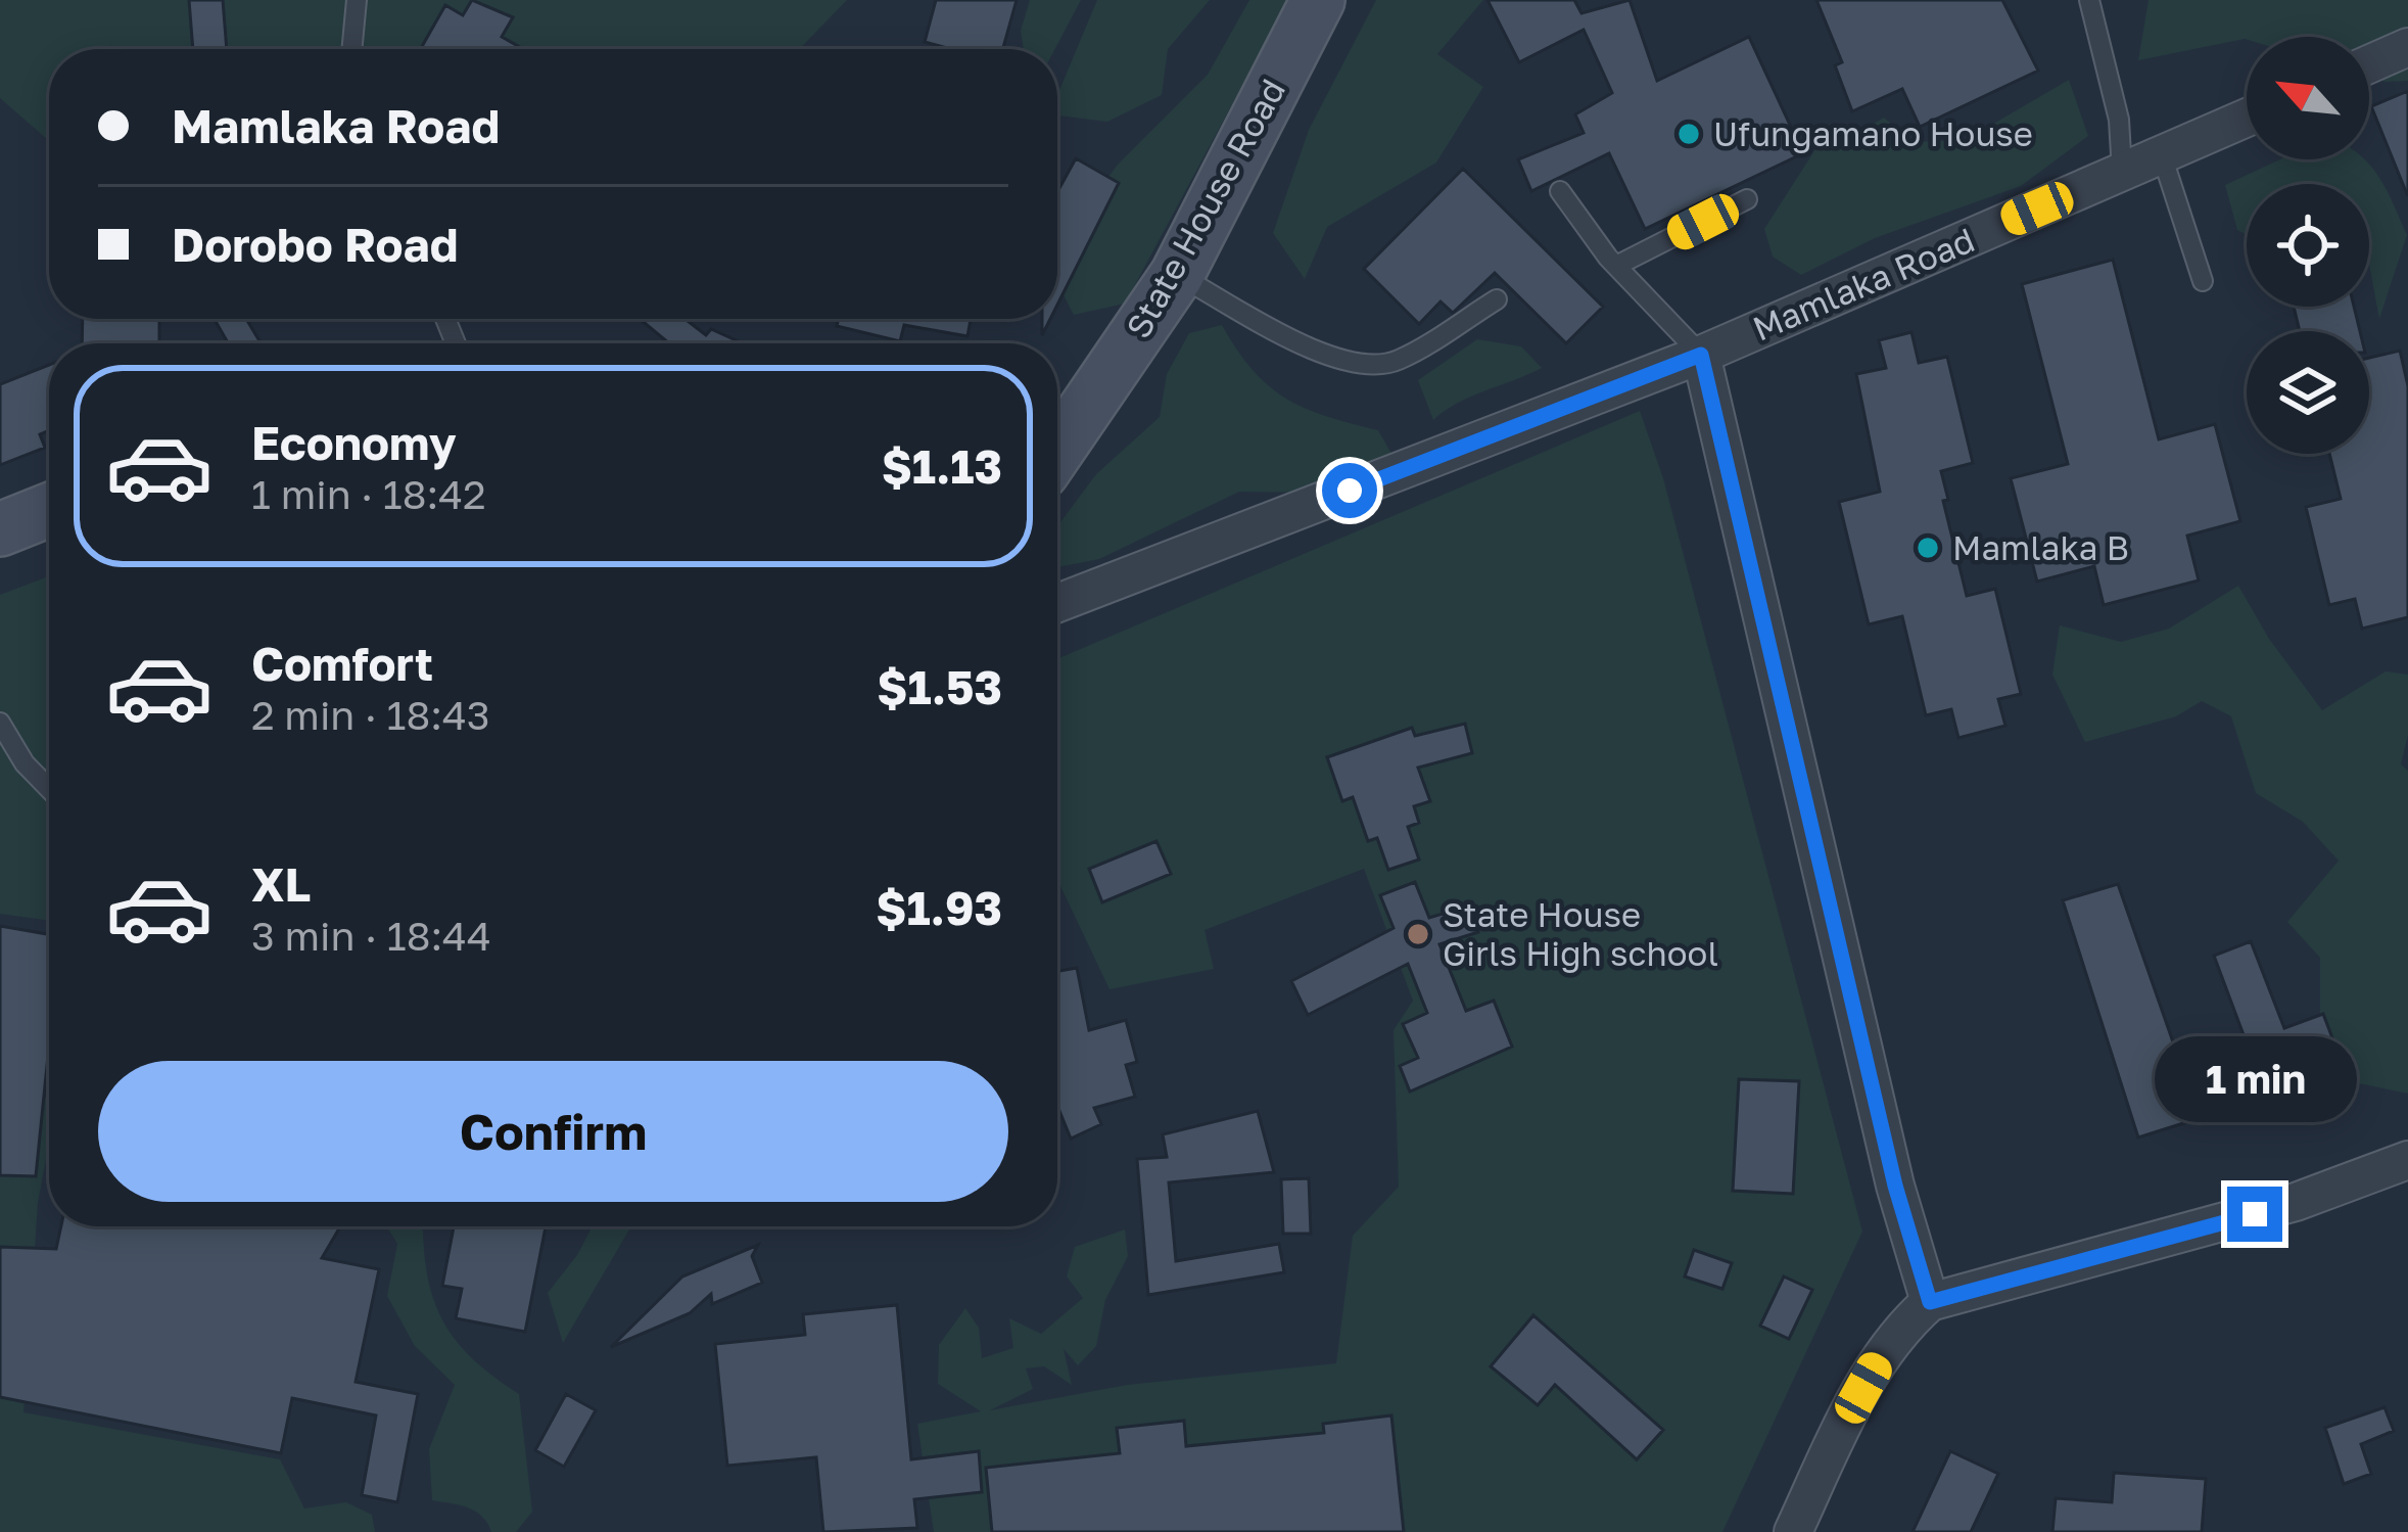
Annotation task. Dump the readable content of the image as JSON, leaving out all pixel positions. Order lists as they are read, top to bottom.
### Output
{
  "streets": {
    "street": ["State House Road", "Mamlaka Road"]
  },
  "places": ["Ufungamano House", "Mamlaka B", "State House Girls High school"],
  "north": "top left",
  "page": {
    "banner": ["Mamlaka Road", "Dorobo Road"],
    "list": [
      {
        "name": "Economy",
        "note": "1 min · 18:42",
        "value": "$1.13"
      },
      {
        "name": "Comfort",
        "note": "2 min · 18:43",
        "value": "$1.53"
      },
      {
        "name": "XL",
        "note": "3 min · 18:44",
        "value": "$1.93"
      }
    ],
    "bubble": "1 min",
    "buttons": "Confirm"
  }
}
